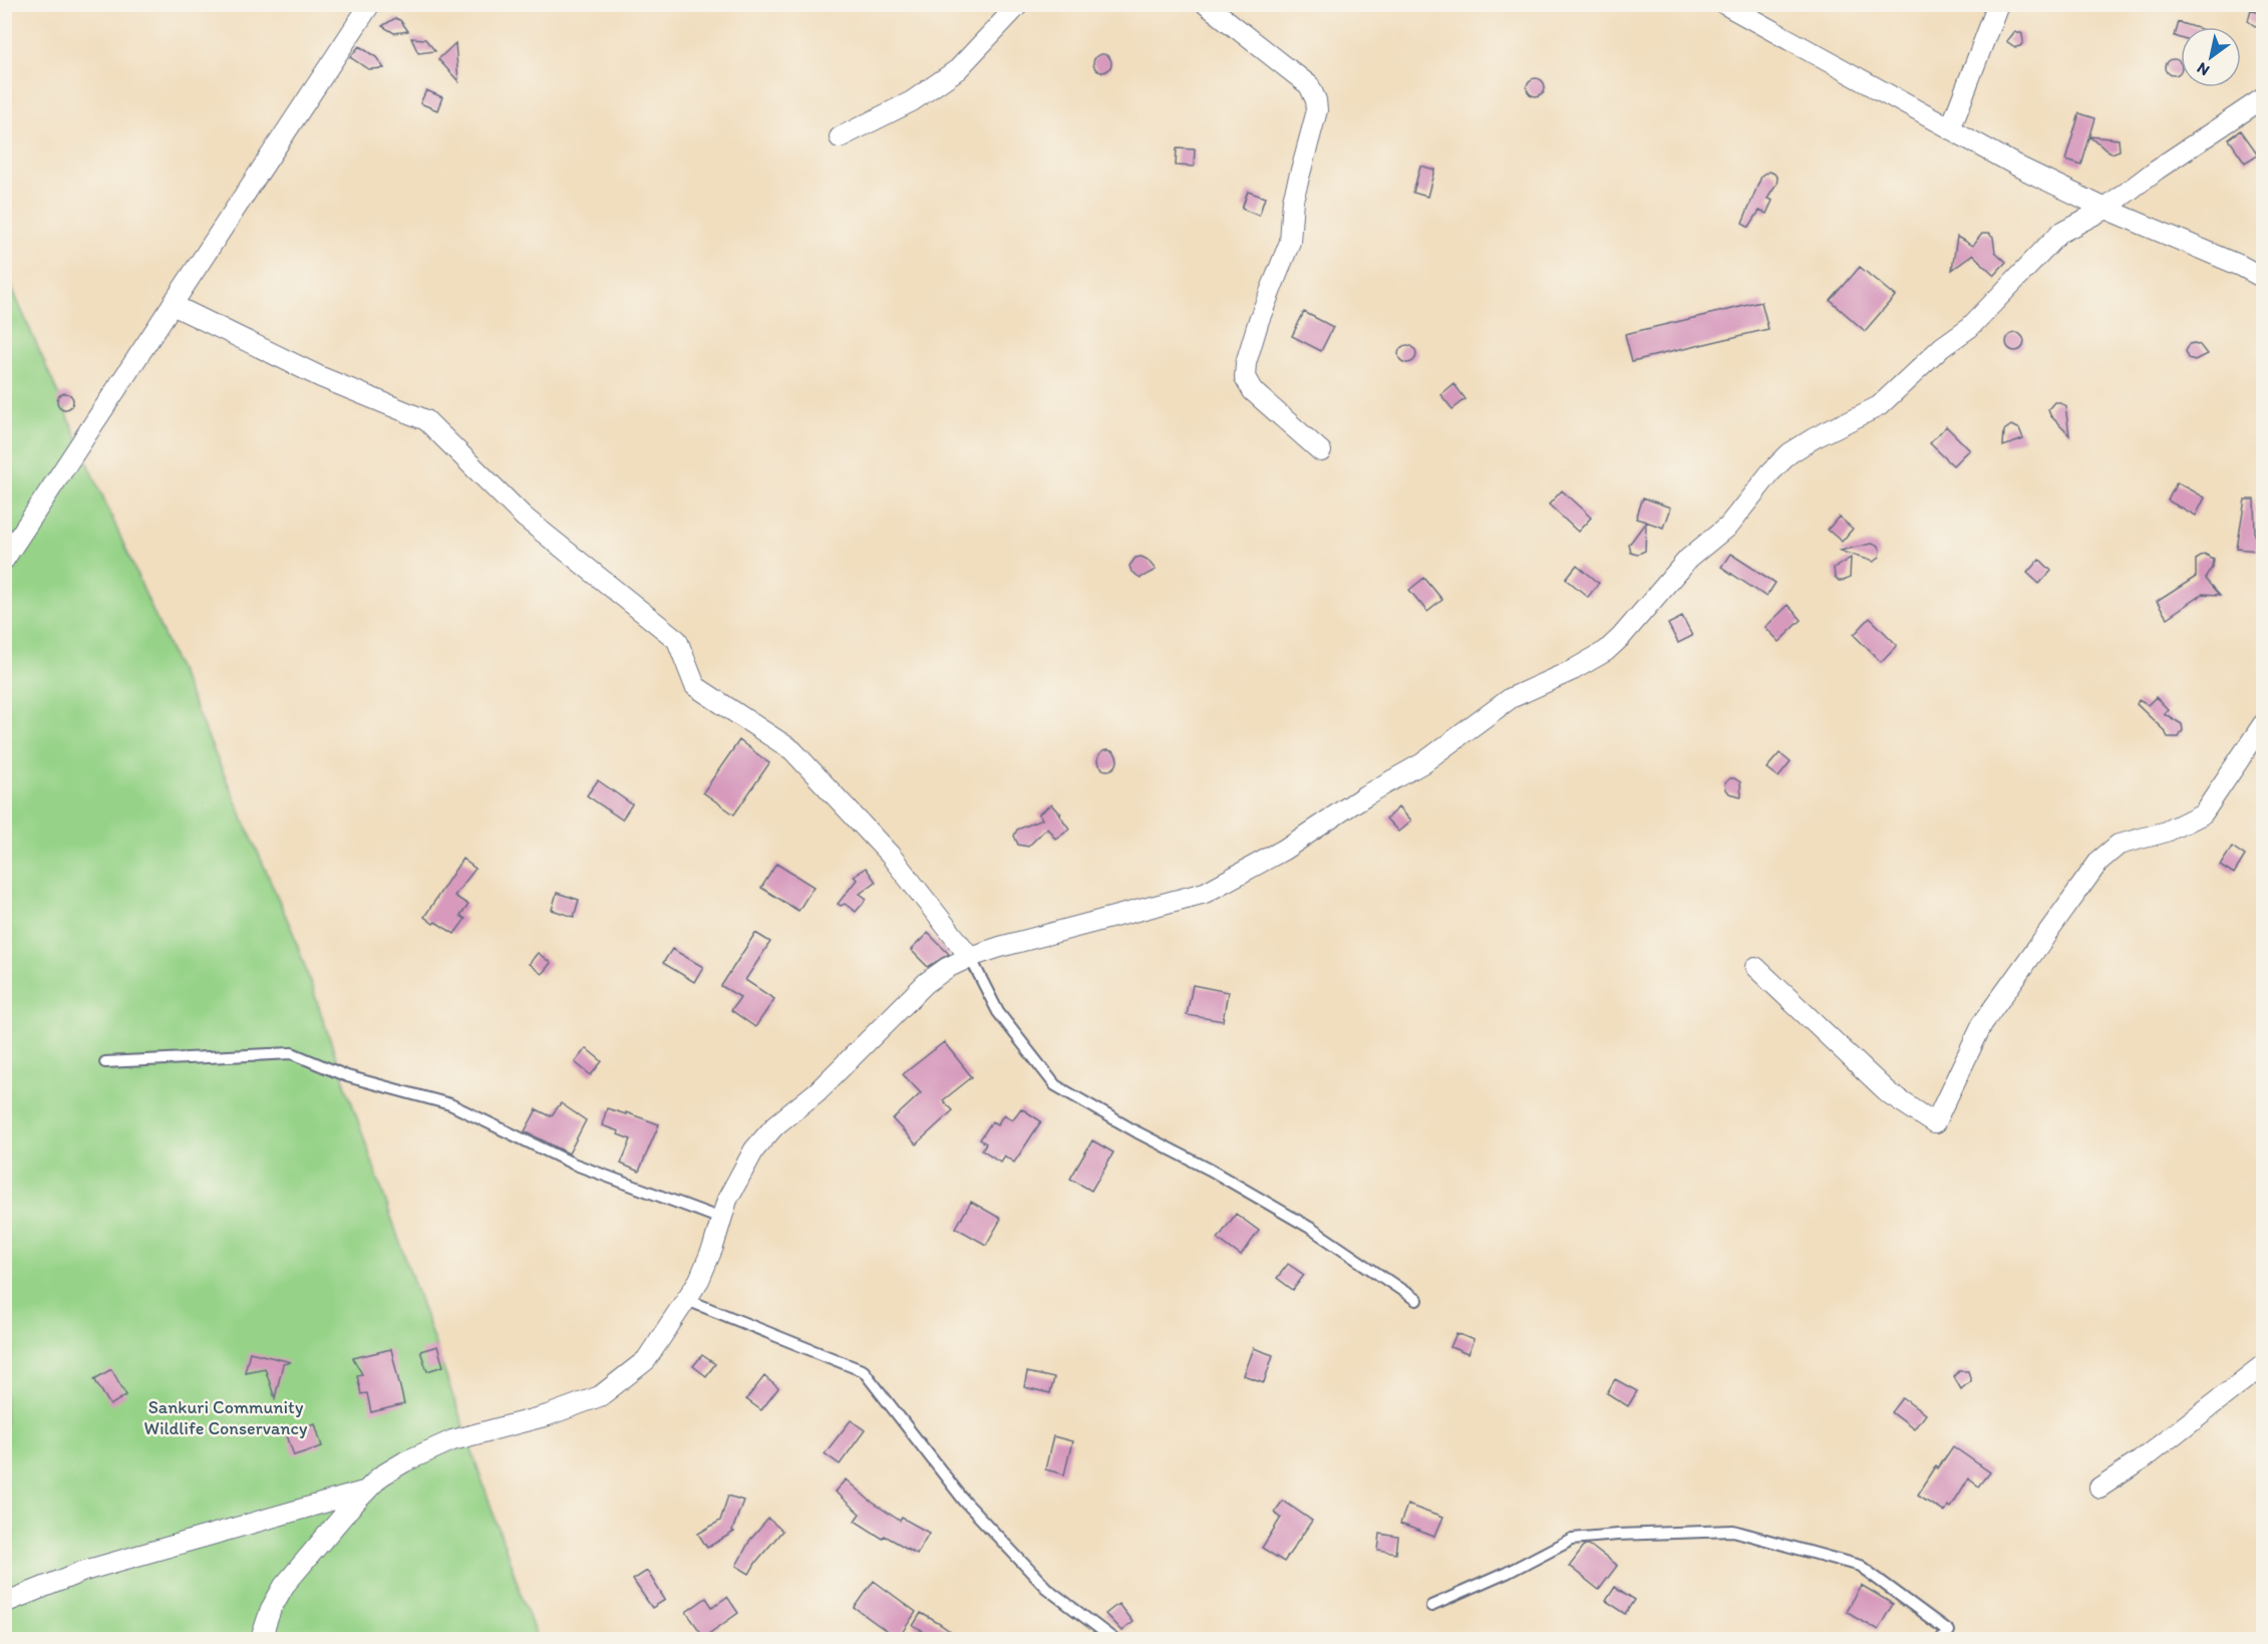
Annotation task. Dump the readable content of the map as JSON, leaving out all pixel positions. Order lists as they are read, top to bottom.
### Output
{
  "parks": ["Sankuri Community Wildlife Conservancy"],
  "north": "bottom left"
}
